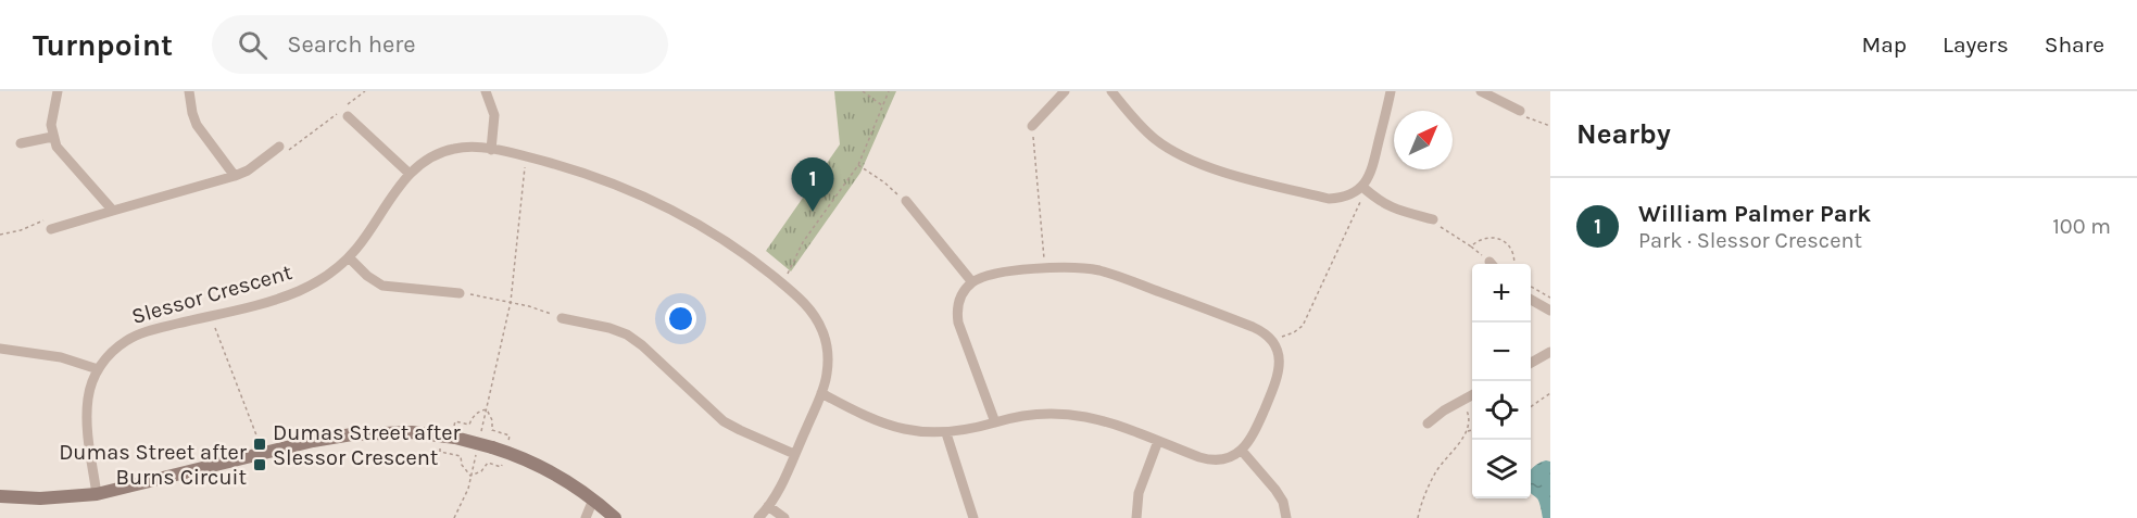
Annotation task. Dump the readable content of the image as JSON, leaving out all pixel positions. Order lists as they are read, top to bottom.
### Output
{
  "streets": {
    "street": ["Slessor Crescent"]
  },
  "places": {
    "transit": ["Dumas Street after Slessor Crescent", "Dumas Street after Burns Circuit"]
  },
  "north": "top right",
  "page": {
    "header": "Turnpoint",
    "search": "Search here",
    "nav": ["Map", "Layers", "Share"],
    "heading": "Nearby",
    "pins": "1",
    "list": [
      {
        "mark": "1",
        "name": "William Palmer Park",
        "note": "Park · Slessor Crescent",
        "value": "100 m"
      }
    ],
    "map_buttons": ["+", "−"]
  }
}
